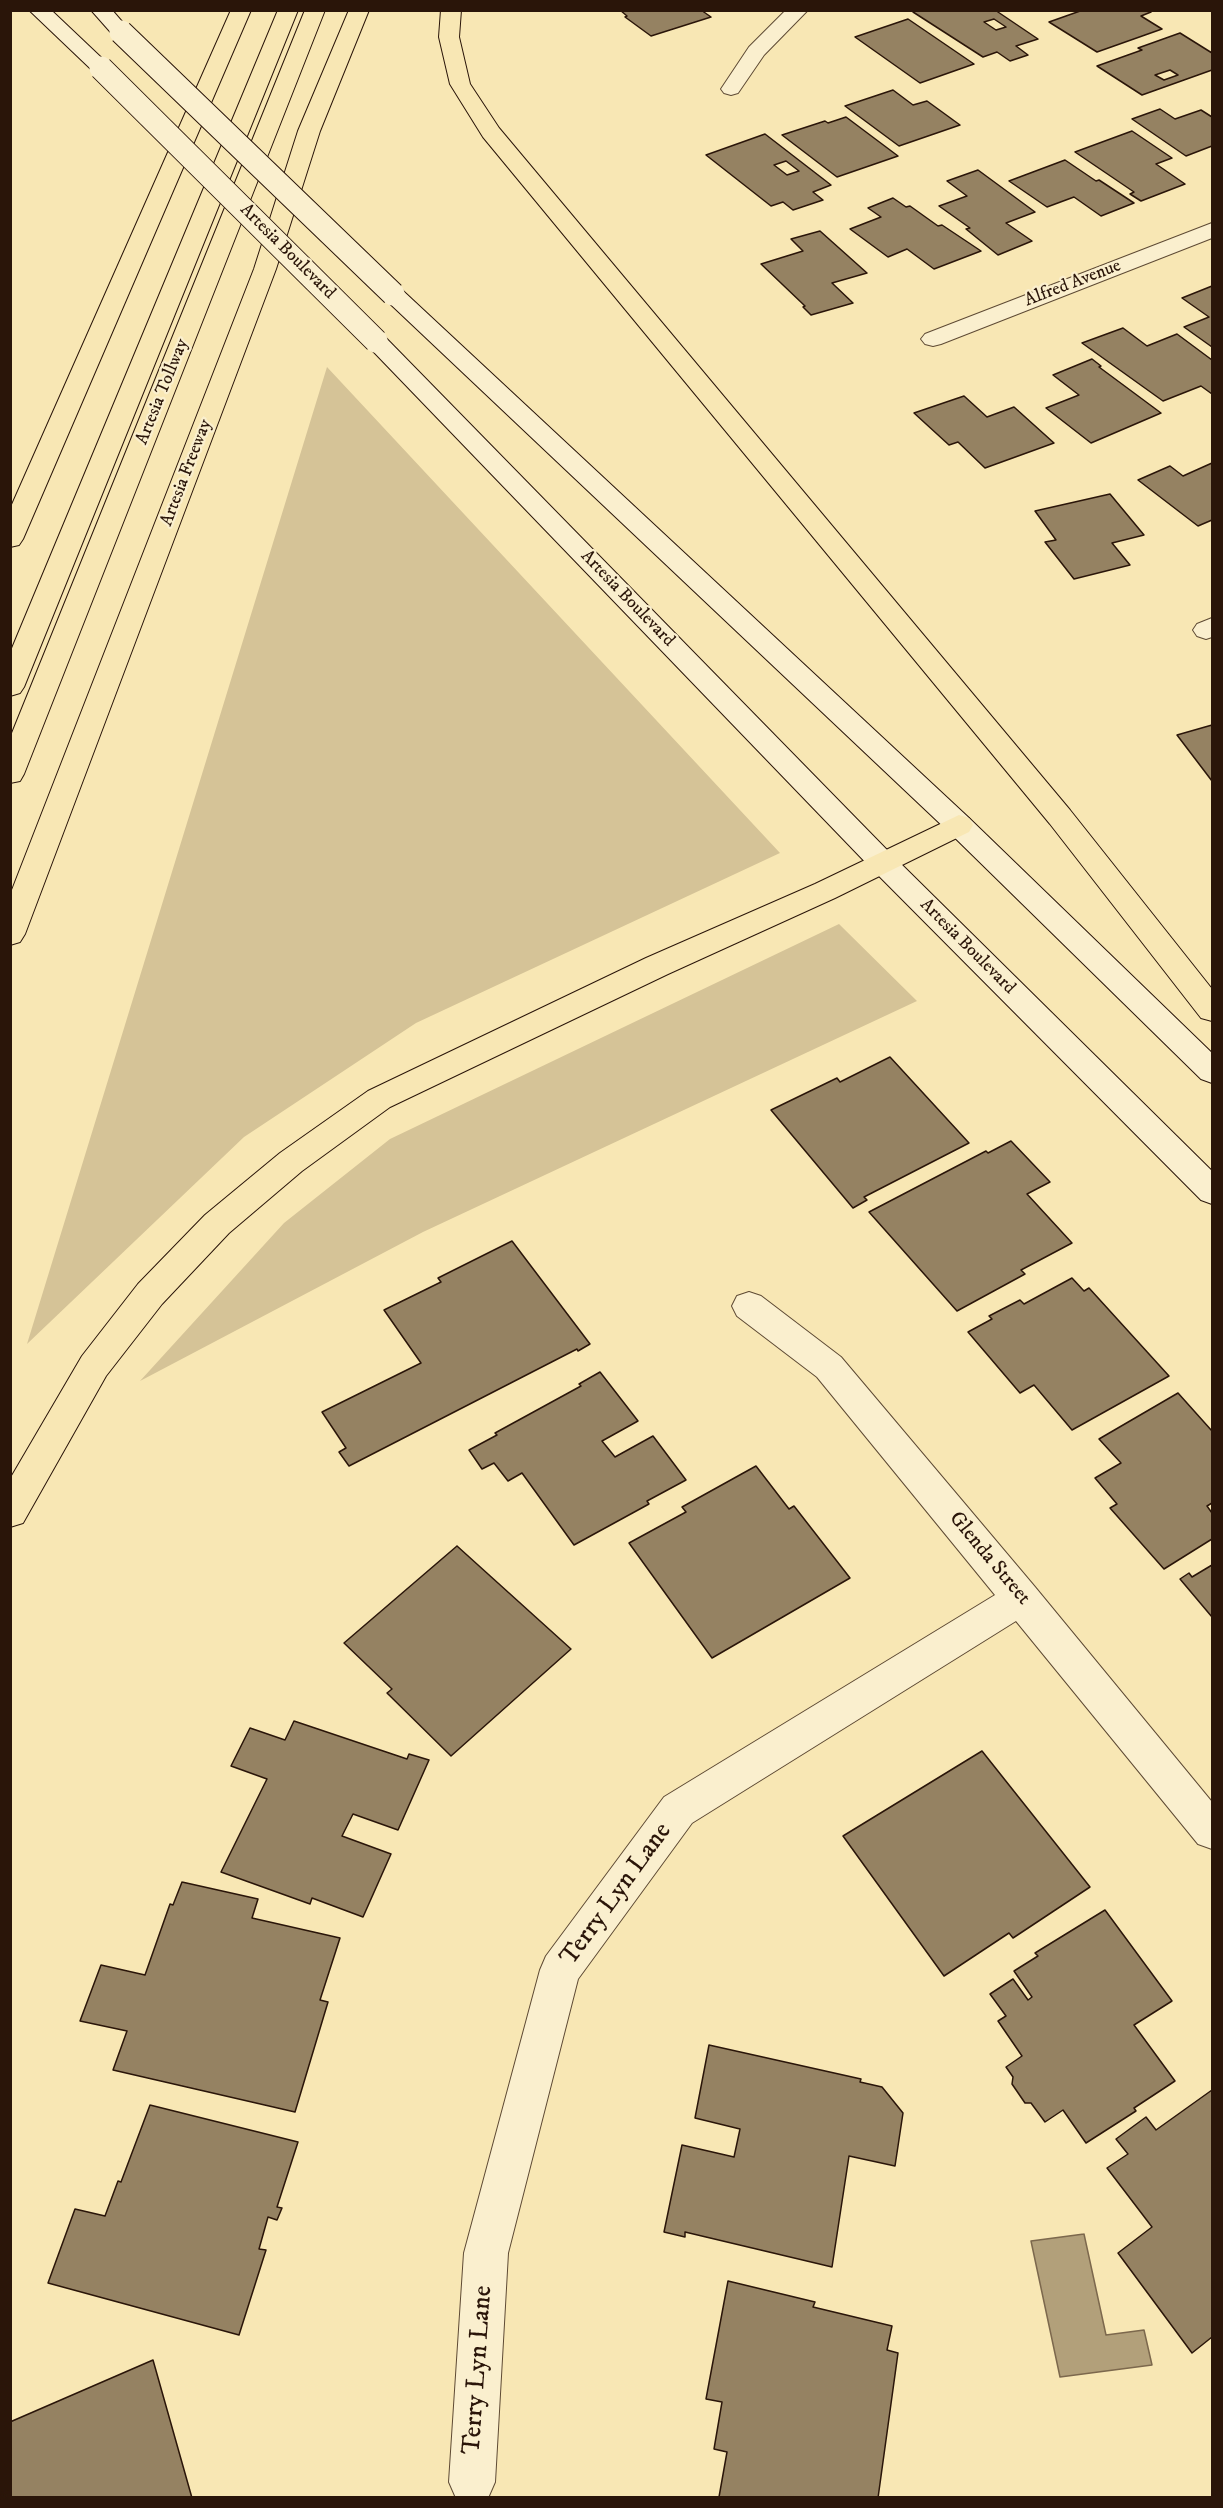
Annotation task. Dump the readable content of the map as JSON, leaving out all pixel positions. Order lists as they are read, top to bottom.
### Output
{
  "streets": {
    "highway": ["Artesia Tollway", "Artesia Freeway"],
    "main road": [
      "Artesia Boulevard",
      "Alfred Avenue",
      "Glenda Street",
      "Terry Lyn Lane"
    ]
  },
  "crossings": [
    ["Glenda Street", "Terry Lyn Lane"]
  ]
}
